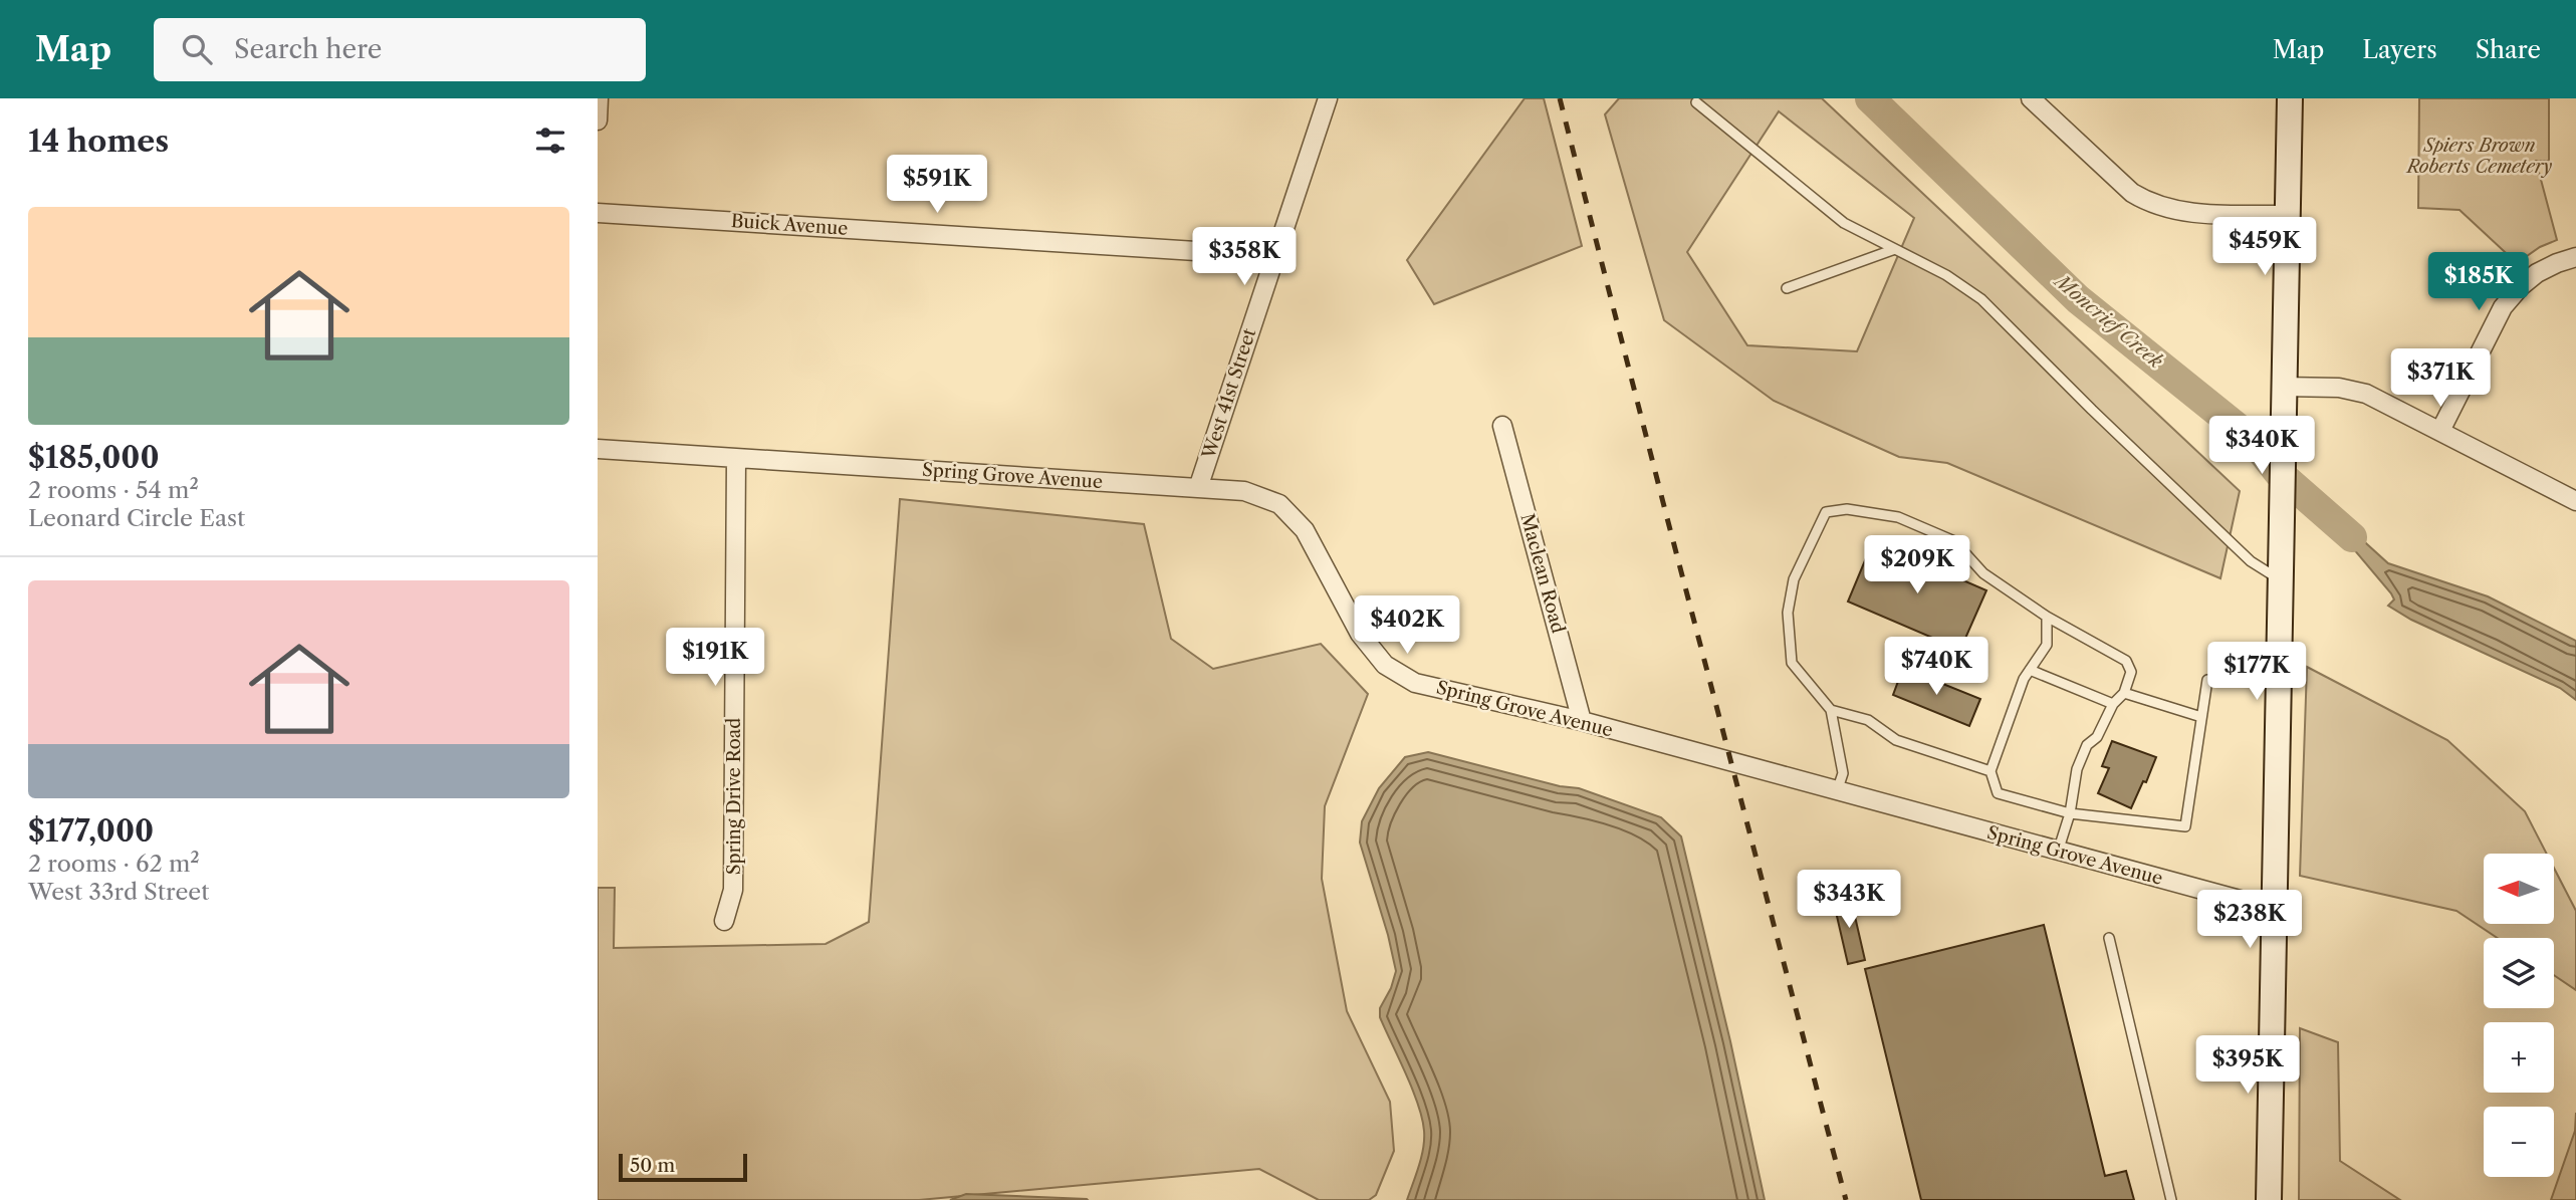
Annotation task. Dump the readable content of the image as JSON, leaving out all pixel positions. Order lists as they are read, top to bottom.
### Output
{
  "streets": {
    "street": [
      "Buick Avenue",
      "West 41st Street",
      "Spring Grove Avenue",
      "Maclean Road",
      "Spring Drive Road"
    ]
  },
  "crossings": [
    ["Buick Avenue", "West 41st Street"],
    ["West 41st Street", "Spring Grove Avenue"],
    ["Spring Grove Avenue", "Maclean Road"],
    ["Spring Grove Avenue", "Spring Drive Road"]
  ],
  "water": ["Moncrief Creek"],
  "parks": ["Spiers Brown Roberts Cemetery"],
  "scale_bar": "50 m",
  "north": "left",
  "page": {
    "header": "Map",
    "search": "Search here",
    "nav": ["Map", "Layers", "Share"],
    "heading": "14 homes",
    "price": [
      "$591K",
      "$459K",
      "$358K",
      "$185K",
      "$371K",
      "$340K",
      "$209K",
      "$402K",
      "$191K",
      "$740K",
      "$177K",
      "$343K",
      "$238K",
      "$395K"
    ],
    "list": [
      {
        "name": "$185,000",
        "note": "2 rooms · 54 m² · Leonard Circle East"
      },
      {
        "name": "$177,000",
        "note": "2 rooms · 62 m² · West 33rd Street"
      }
    ],
    "map_buttons": ["+", "−"],
    "scale": "50 m"
  }
}
